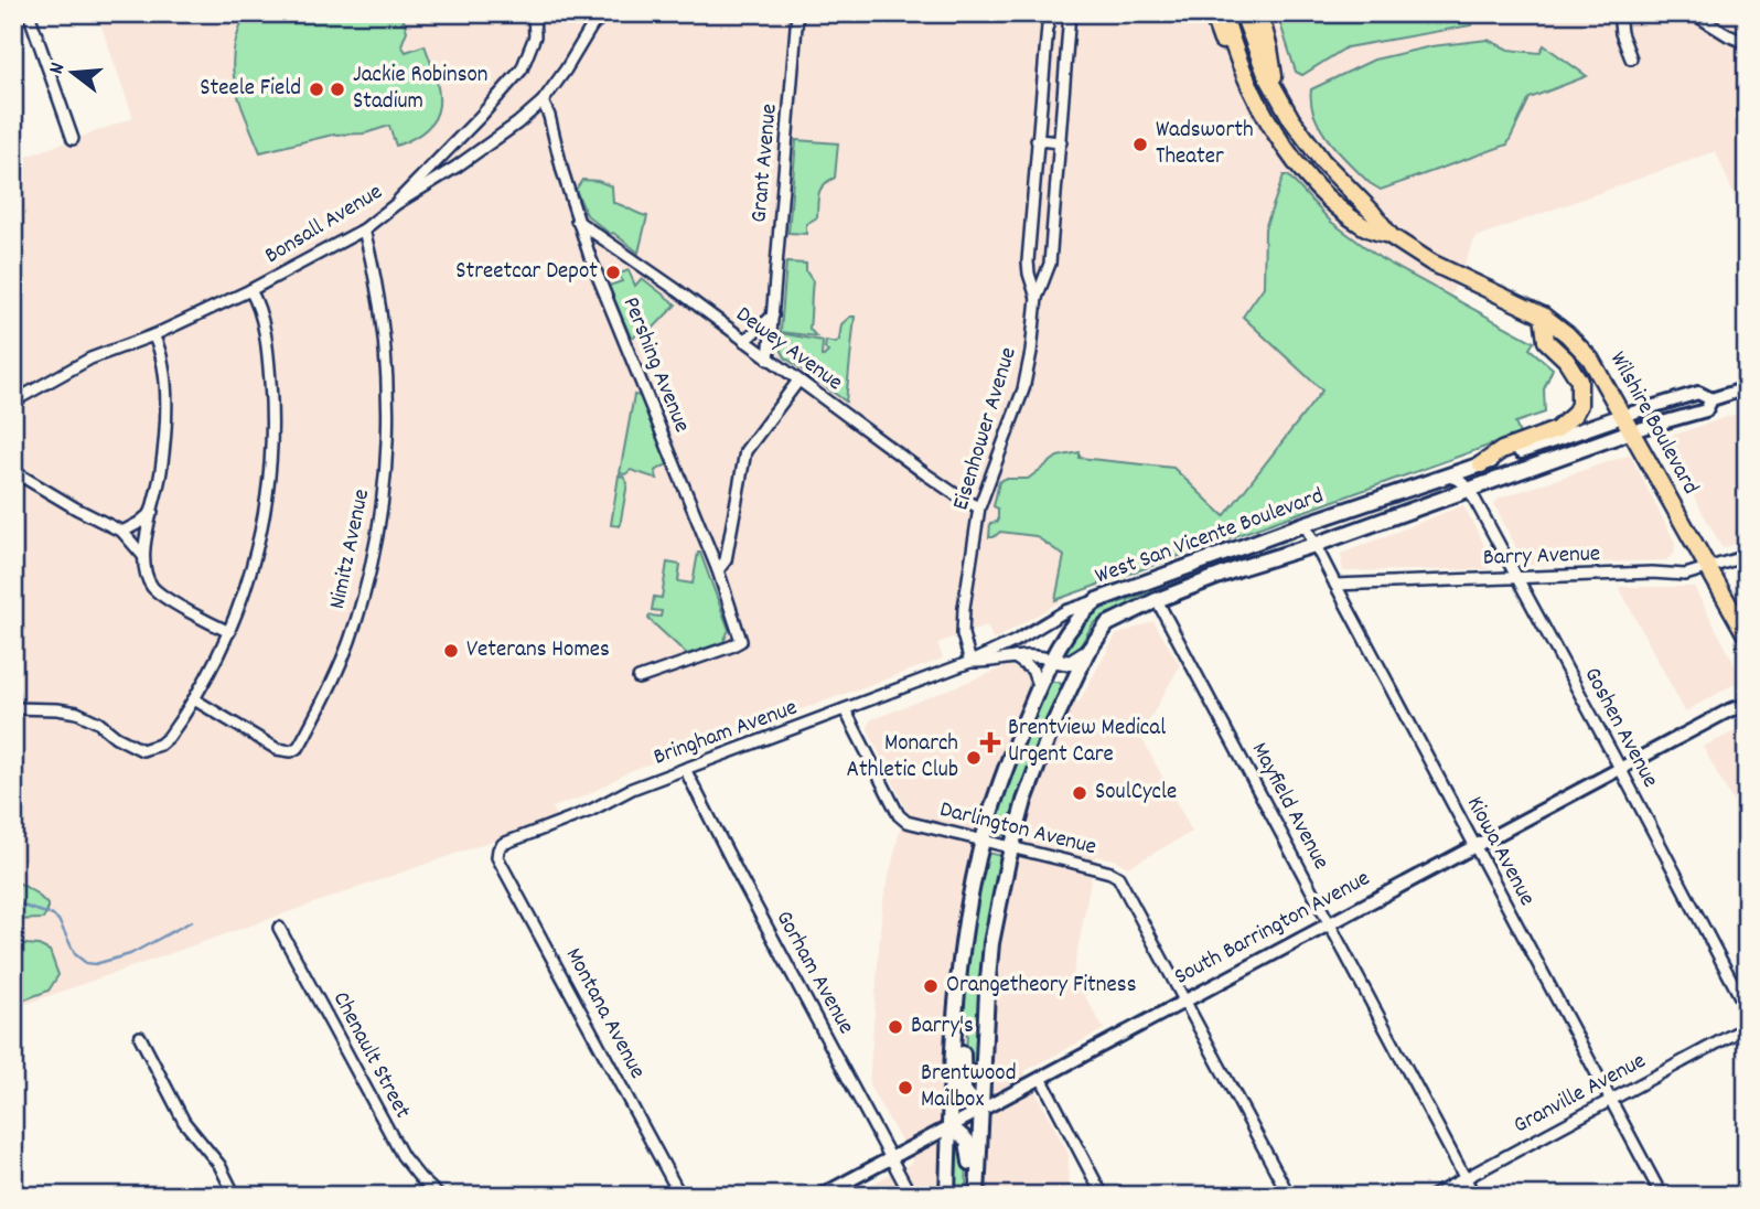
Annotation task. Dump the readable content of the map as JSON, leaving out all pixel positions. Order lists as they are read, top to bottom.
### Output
{
  "streets": {
    "main road": ["Wilshire Boulevard", "West San Vicente Boulevard"],
    "street": [
      "Grant Avenue",
      "Bonsall Avenue",
      "Dewey Avenue",
      "Pershing Avenue",
      "Eisenhower Avenue",
      "Nimitz Avenue",
      "Barry Avenue",
      "Goshen Avenue",
      "Bringham Avenue",
      "Mayfield Avenue",
      "Darlington Avenue",
      "Kiowa Avenue",
      "South Barrington Avenue",
      "Gorham Avenue",
      "Montana Avenue",
      "Chenault Street",
      "Granville Avenue"
    ]
  },
  "crossings": [
    ["Grant Avenue", "Dewey Avenue"],
    ["Bonsall Avenue", "Pershing Avenue"],
    ["Bonsall Avenue", "Nimitz Avenue"],
    ["Dewey Avenue", "Pershing Avenue"],
    ["Dewey Avenue", "Eisenhower Avenue"],
    ["Wilshire Boulevard", "West San Vicente Boulevard"],
    ["Wilshire Boulevard", "Barry Avenue"],
    ["Eisenhower Avenue", "Bringham Avenue"],
    ["West San Vicente Boulevard", "Goshen Avenue"],
    ["West San Vicente Boulevard", "Bringham Avenue"],
    ["West San Vicente Boulevard", "Mayfield Avenue"],
    ["West San Vicente Boulevard", "Darlington Avenue"],
    ["West San Vicente Boulevard", "Kiowa Avenue"],
    ["West San Vicente Boulevard", "South Barrington Avenue"],
    ["Barry Avenue", "Goshen Avenue"],
    ["Barry Avenue", "Kiowa Avenue"],
    ["Goshen Avenue", "South Barrington Avenue"],
    ["Bringham Avenue", "Darlington Avenue"],
    ["Bringham Avenue", "Gorham Avenue"],
    ["Bringham Avenue", "Montana Avenue"],
    ["Mayfield Avenue", "South Barrington Avenue"],
    ["Mayfield Avenue", "Granville Avenue"],
    ["Darlington Avenue", "South Barrington Avenue"],
    ["Kiowa Avenue", "South Barrington Avenue"],
    ["Kiowa Avenue", "Granville Avenue"],
    ["South Barrington Avenue", "Gorham Avenue"]
  ],
  "places": {
    "other": [
      "Steele Field",
      "Jackie Robinson Stadium",
      "Wadsworth Theater",
      "Streetcar Depot",
      "Veterans Homes",
      "Monarch Athletic Club",
      "SoulCycle",
      "Orangetheory Fitness",
      "Barry's",
      "Brentwood Mailbox"
    ],
    "health": ["Brentview Medical Urgent Care"]
  },
  "north": "left"
}
